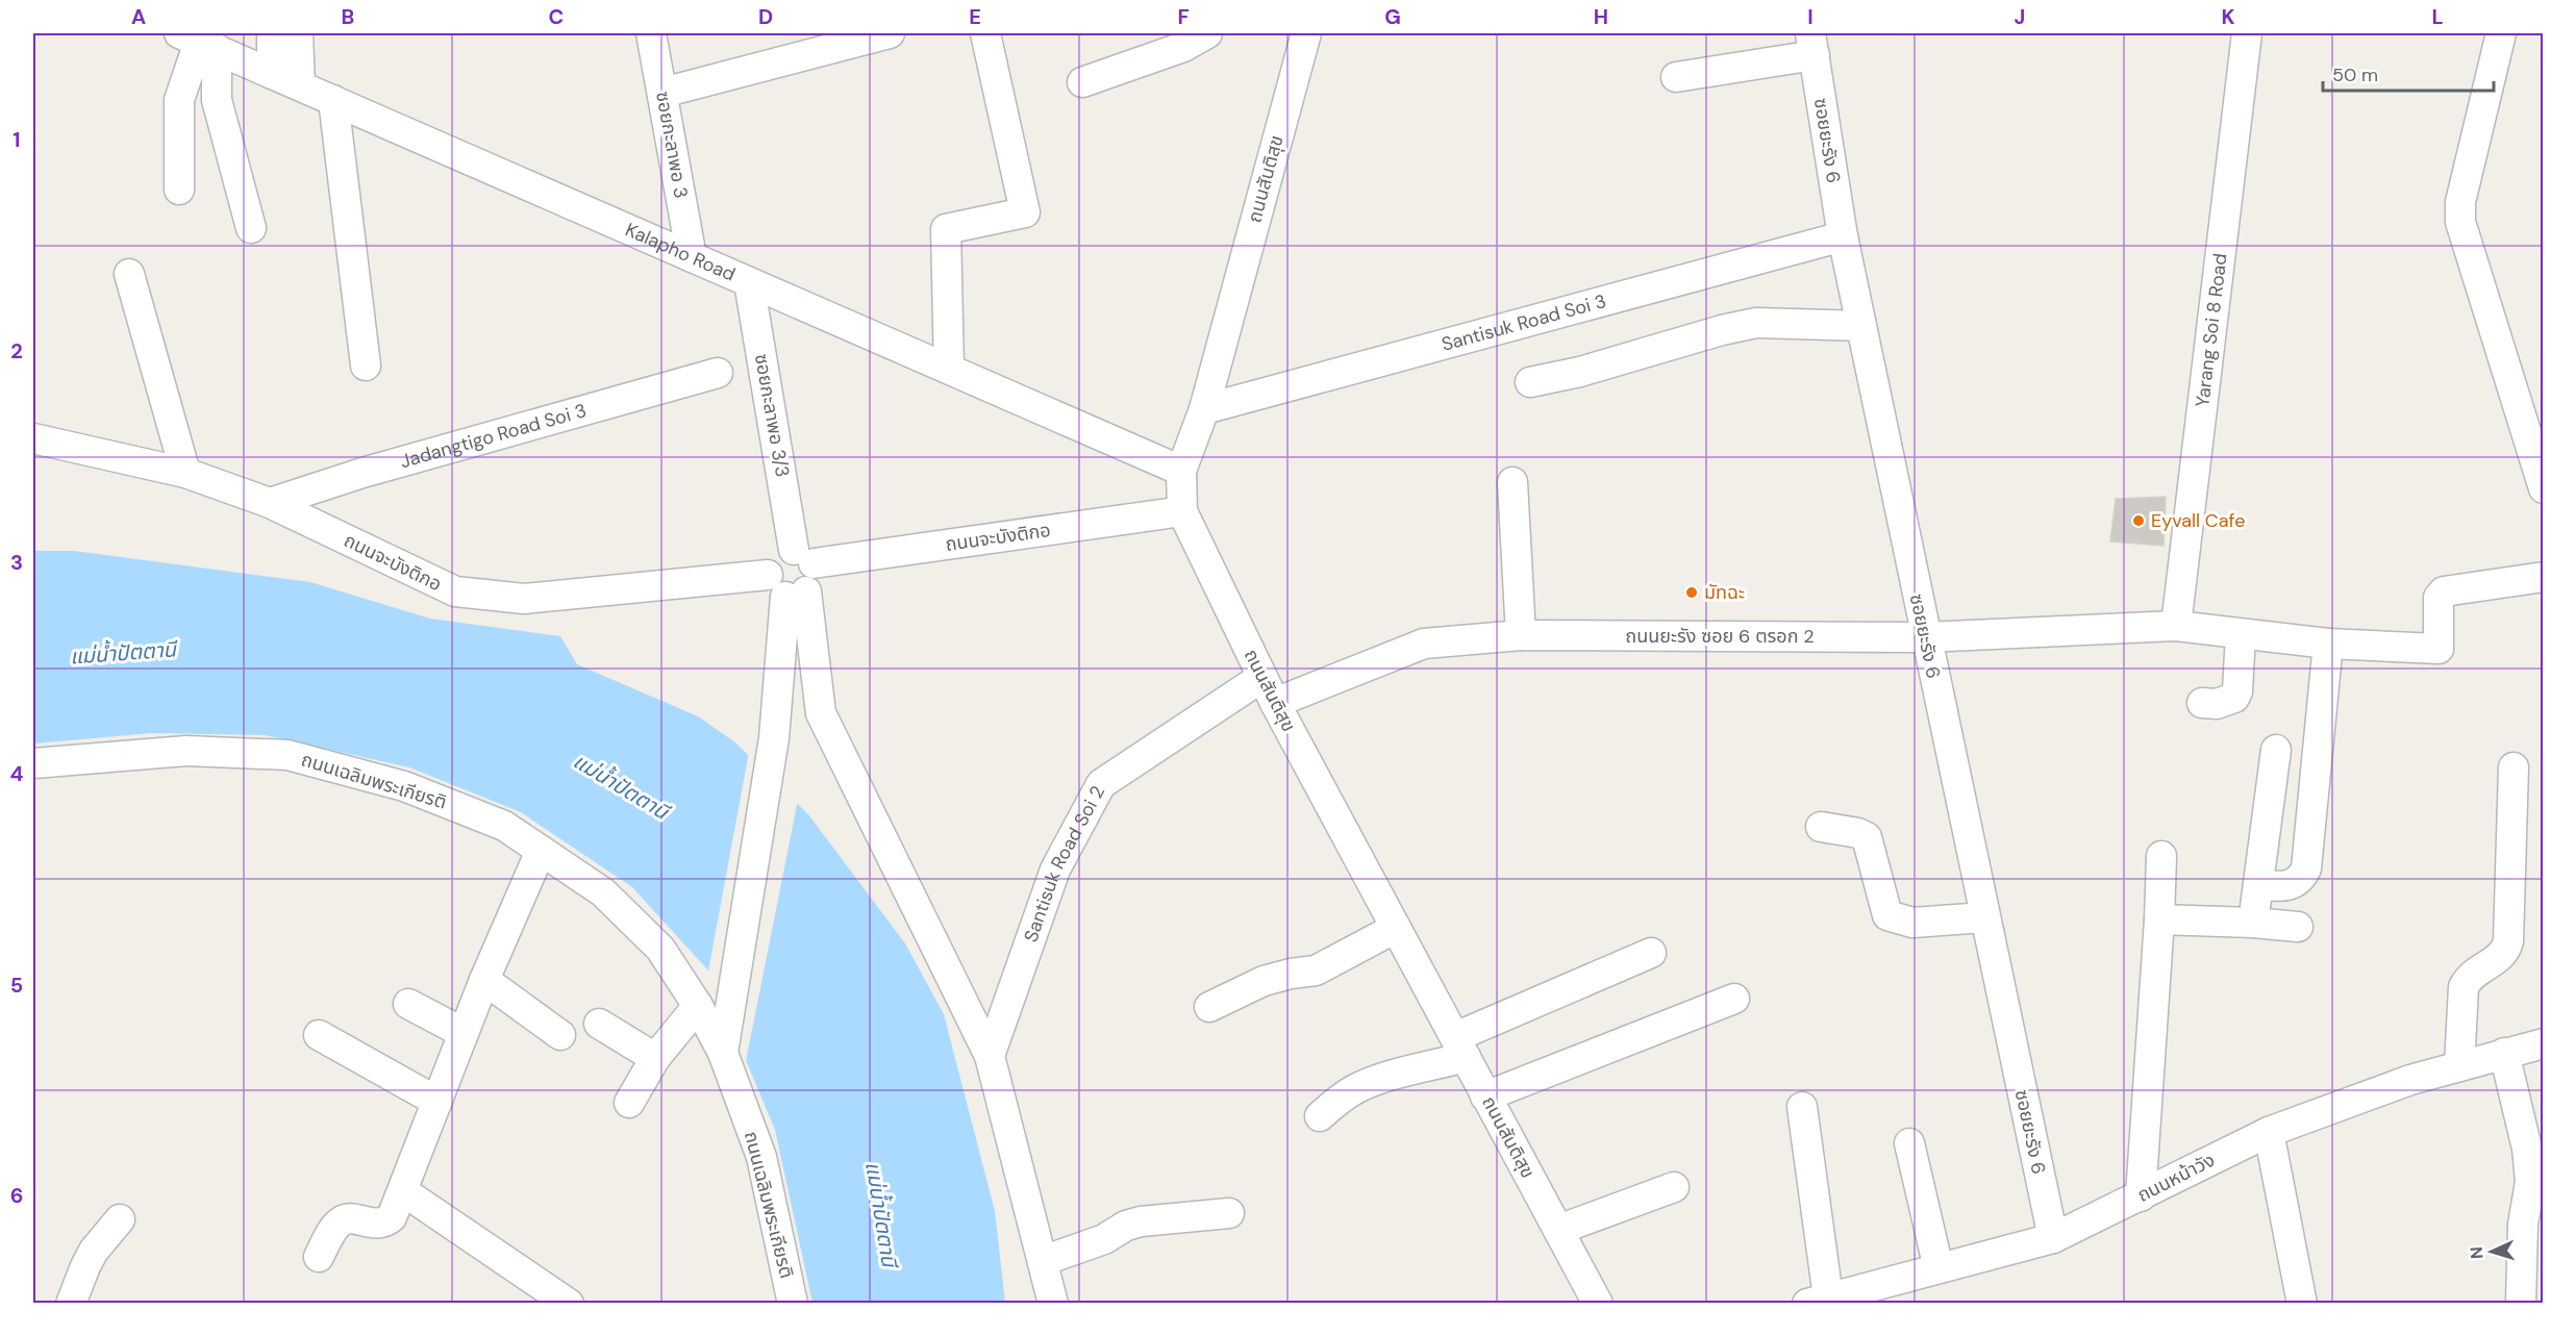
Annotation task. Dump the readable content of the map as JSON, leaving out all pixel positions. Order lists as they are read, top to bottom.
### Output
{
  "streets": {
    "street": [
      "ซอยยะรัง 6",
      "ซอยกะลาพอ 3",
      "ถนนสันติสุข",
      "Kalapho Road",
      "Santisuk Road Soi 3",
      "Yarang Soi 8 Road",
      "ซอยกะลาพอ 3/3",
      "Jadangtigo Road Soi 3",
      "ถนนจะบังติกอ",
      "ถนนยะรัง ซอย 6 ตรอก 2",
      "ถนนเฉลิมพระเกียรติ",
      "Santisuk Road Soi 2",
      "ถนนหน้าวัง"
    ]
  },
  "crossings": [
    ["ซอยยะรัง 6", "Santisuk Road Soi 3"],
    ["ซอยยะรัง 6", "ถนนยะรัง ซอย 6 ตรอก 2"],
    ["ซอยยะรัง 6", "ถนนหน้าวัง"],
    ["ซอยกะลาพอ 3", "Kalapho Road"],
    ["ถนนสันติสุข", "Kalapho Road"],
    ["ถนนสันติสุข", "Santisuk Road Soi 3"],
    ["ถนนสันติสุข", "ถนนจะบังติกอ"],
    ["ถนนสันติสุข", "ถนนยะรัง ซอย 6 ตรอก 2"],
    ["ถนนสันติสุข", "Santisuk Road Soi 2"],
    ["Kalapho Road", "ซอยกะลาพอ 3/3"],
    ["Yarang Soi 8 Road", "ถนนยะรัง ซอย 6 ตรอก 2"],
    ["ซอยกะลาพอ 3/3", "ถนนจะบังติกอ"],
    ["Jadangtigo Road Soi 3", "ถนนจะบังติกอ"]
  ],
  "water": ["แม่น้ำปัตตานี"],
  "places": ["Eyvall Cafe", "มัทฉะ"],
  "scale_bar": "50 m",
  "north": "left",
  "grid": {
    "columns": [
      "A",
      "B",
      "C",
      "D",
      "E",
      "F",
      "G",
      "H",
      "I",
      "J",
      "K",
      "L"
    ],
    "rows": [
      "1",
      "2",
      "3",
      "4",
      "5",
      "6"
    ]
  }
}
